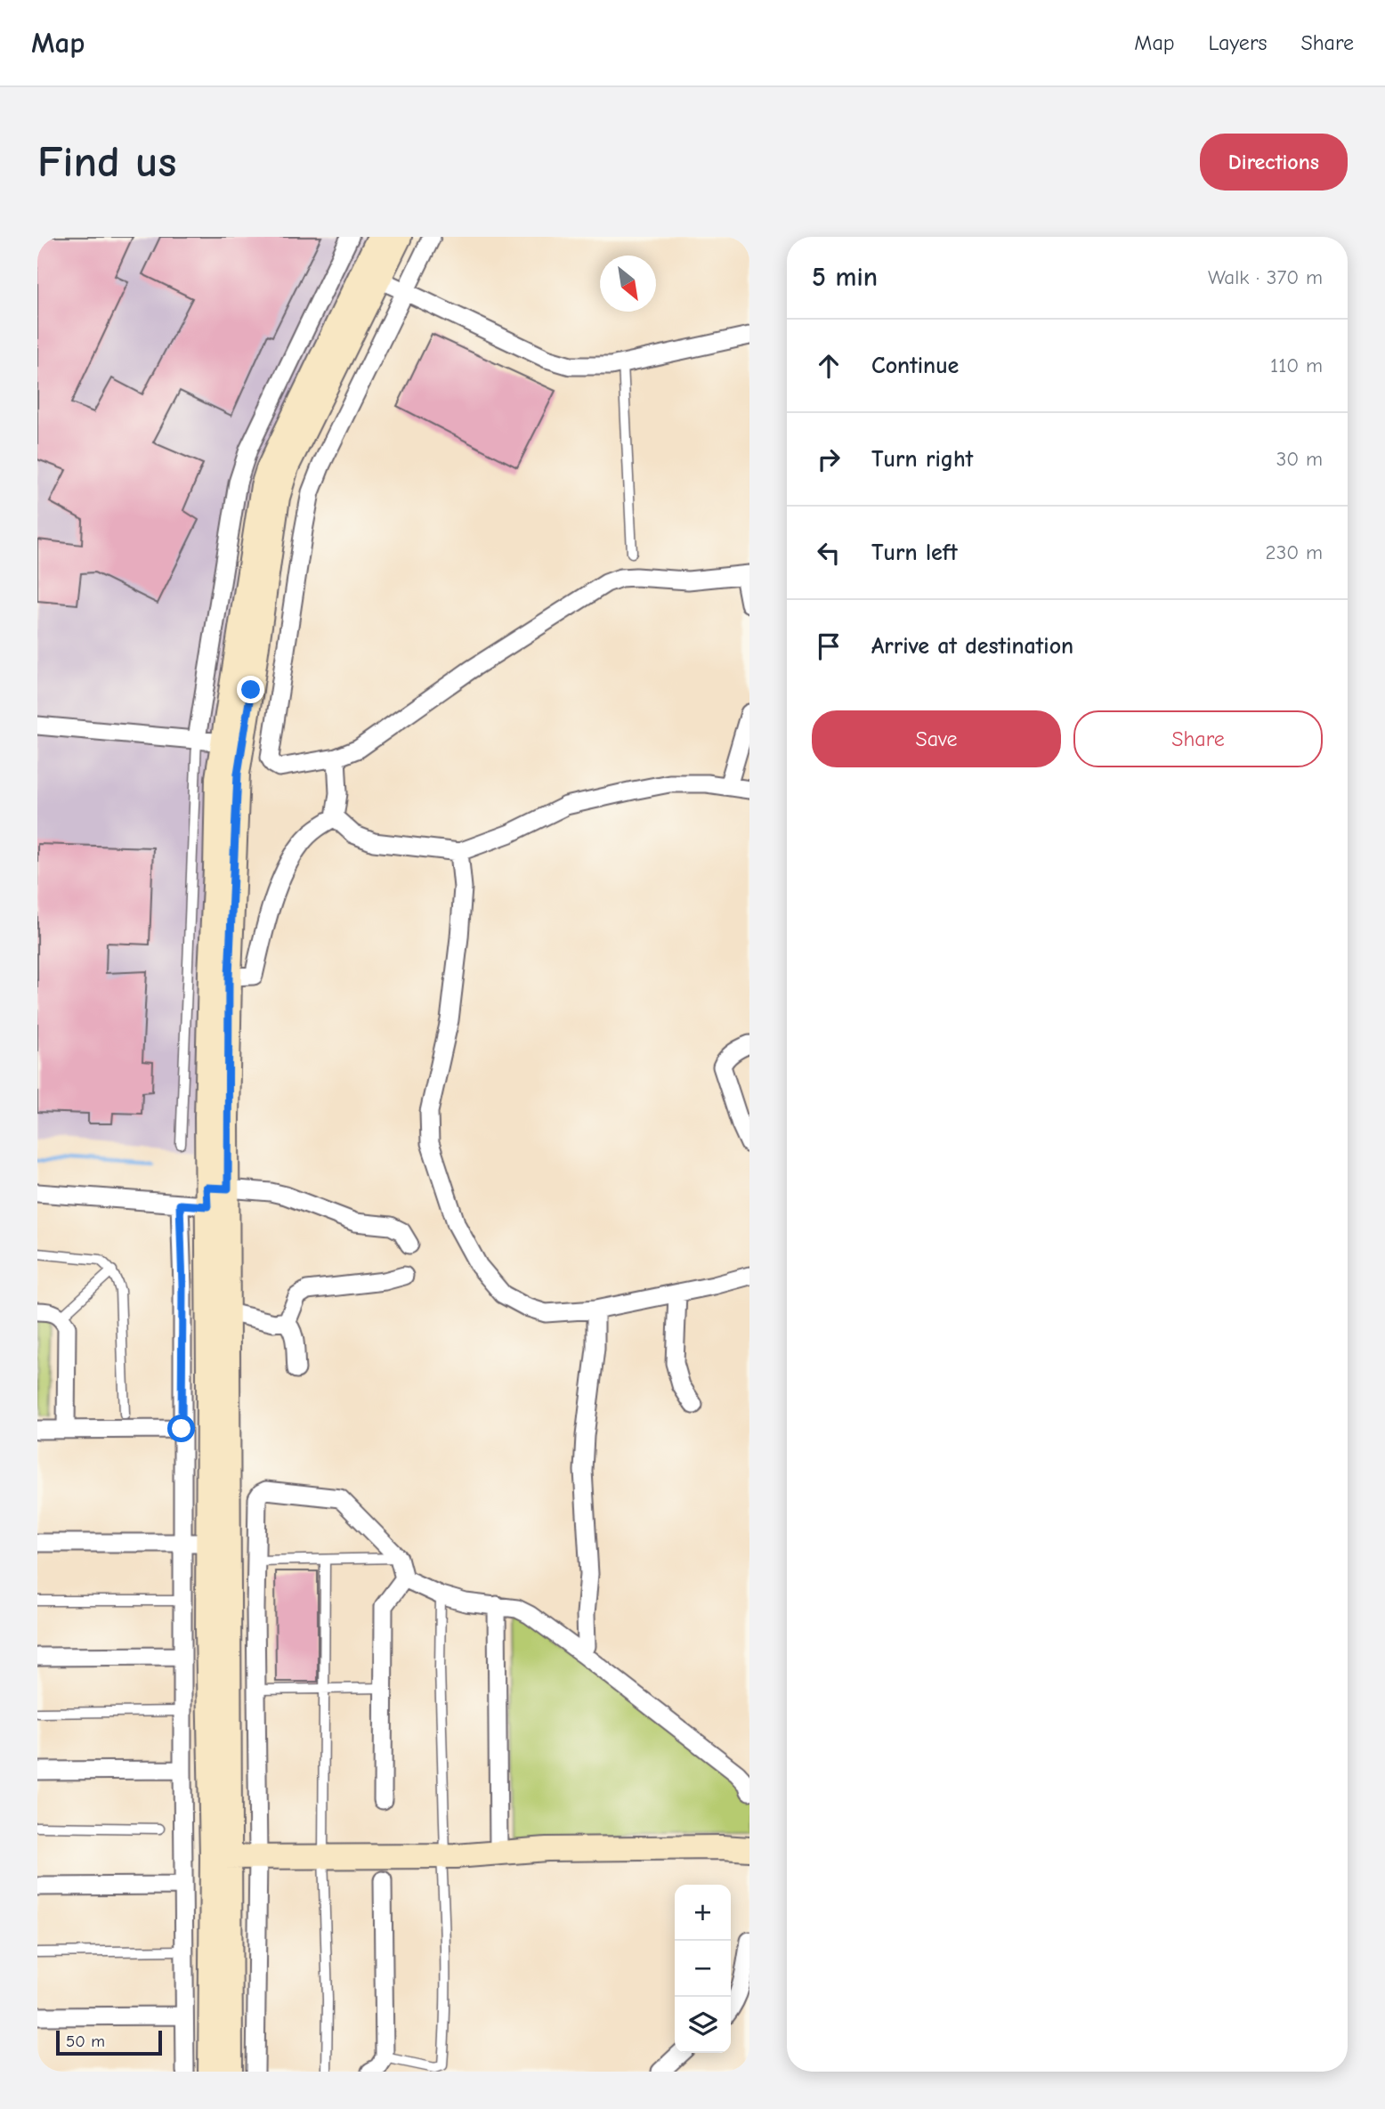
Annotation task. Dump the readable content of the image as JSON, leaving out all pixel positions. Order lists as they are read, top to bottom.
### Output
{
  "scale_bar": "50 m",
  "north": "bottom right",
  "page": {
    "header": "Map",
    "nav": ["Map", "Layers", "Share"],
    "buttons": [
      "Directions",
      ["Save", "Share"]
    ],
    "title": "Find us",
    "heading": ["5 min", "Walk · 370 m"],
    "list": [
      ["Continue", "110 m"],
      ["Turn right", "30 m"],
      ["Turn left", "230 m"],
      "Arrive at destination"
    ],
    "map_buttons": ["+", "−"],
    "scale": "50 m"
  }
}
